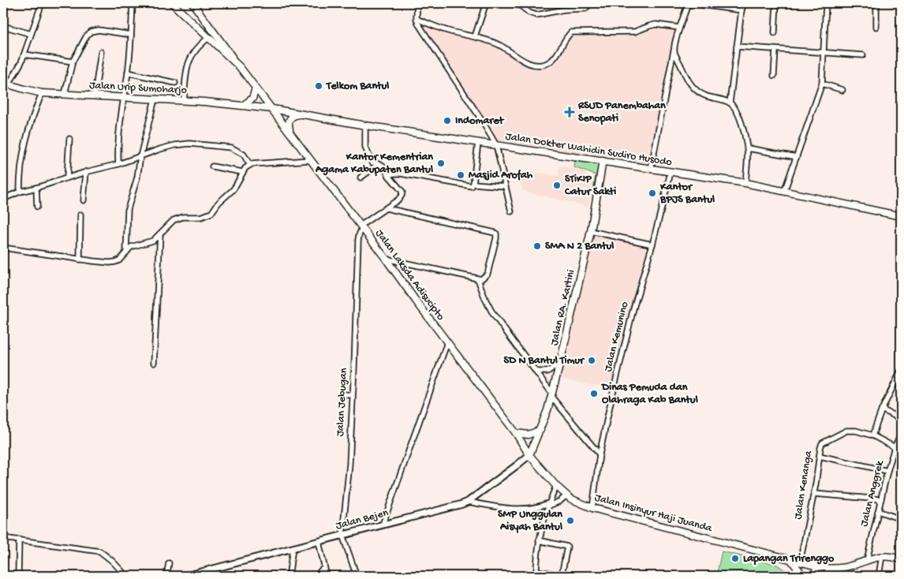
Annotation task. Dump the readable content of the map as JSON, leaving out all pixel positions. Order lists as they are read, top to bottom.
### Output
{
  "streets": {
    "main road": [
      "Jalan Urip Sumoharjo",
      "Jalan Dokter Wahidin Sudiro Husodo",
      "Jalan Laksda Adisucipto",
      "Jalan RA. Kartini",
      "Jalan Insinyur Haji Juanda"
    ],
    "street": [
      "Jalan Kemunino",
      "Jalan Jebugan",
      "Jalan Kenanga",
      "Jalan Anggrek",
      "Jalan Bejen"
    ]
  },
  "crossings": [
    ["Jalan Urip Sumoharjo", "Jalan Dokter Wahidin Sudiro Husodo"],
    ["Jalan Urip Sumoharjo", "Jalan Laksda Adisucipto"],
    ["Jalan Dokter Wahidin Sudiro Husodo", "Jalan Laksda Adisucipto"],
    ["Jalan Dokter Wahidin Sudiro Husodo", "Jalan RA. Kartini"],
    ["Jalan Dokter Wahidin Sudiro Husodo", "Jalan Kemunino"],
    ["Jalan Laksda Adisucipto", "Jalan RA. Kartini"],
    ["Jalan Laksda Adisucipto", "Jalan Jebugan"],
    ["Jalan Laksda Adisucipto", "Jalan Insinyur Haji Juanda"],
    ["Jalan Laksda Adisucipto", "Jalan Bejen"],
    ["Jalan RA. Kartini", "Jalan Insinyur Haji Juanda"],
    ["Jalan RA. Kartini", "Jalan Bejen"],
    ["Jalan Kemunino", "Jalan Insinyur Haji Juanda"],
    ["Jalan Jebugan", "Jalan Bejen"],
    ["Jalan Kenanga", "Jalan Anggrek"],
    ["Jalan Kenanga", "Jalan Insinyur Haji Juanda"],
    ["Jalan Anggrek", "Jalan Insinyur Haji Juanda"],
    ["Jalan Insinyur Haji Juanda", "Jalan Bejen"]
  ],
  "places": {
    "other": [
      "Telkom Bantul",
      "Indomaret",
      "Kantor Kementrian Agama Kabupaten Bantul",
      "Masjid Arofah",
      "STiKIP Catur Sakti",
      "Kantor BPJS Bantul",
      "SMA N 2 Bantul",
      "SD N Bantul Timur",
      "Dinas Pemuda dan Olahraga Kab Bantul",
      "SMP Unggulan Aisyah Bantul",
      "Lapangan Trirenggo"
    ],
    "health": ["RSUD Panembahan Senopati"]
  }
}
